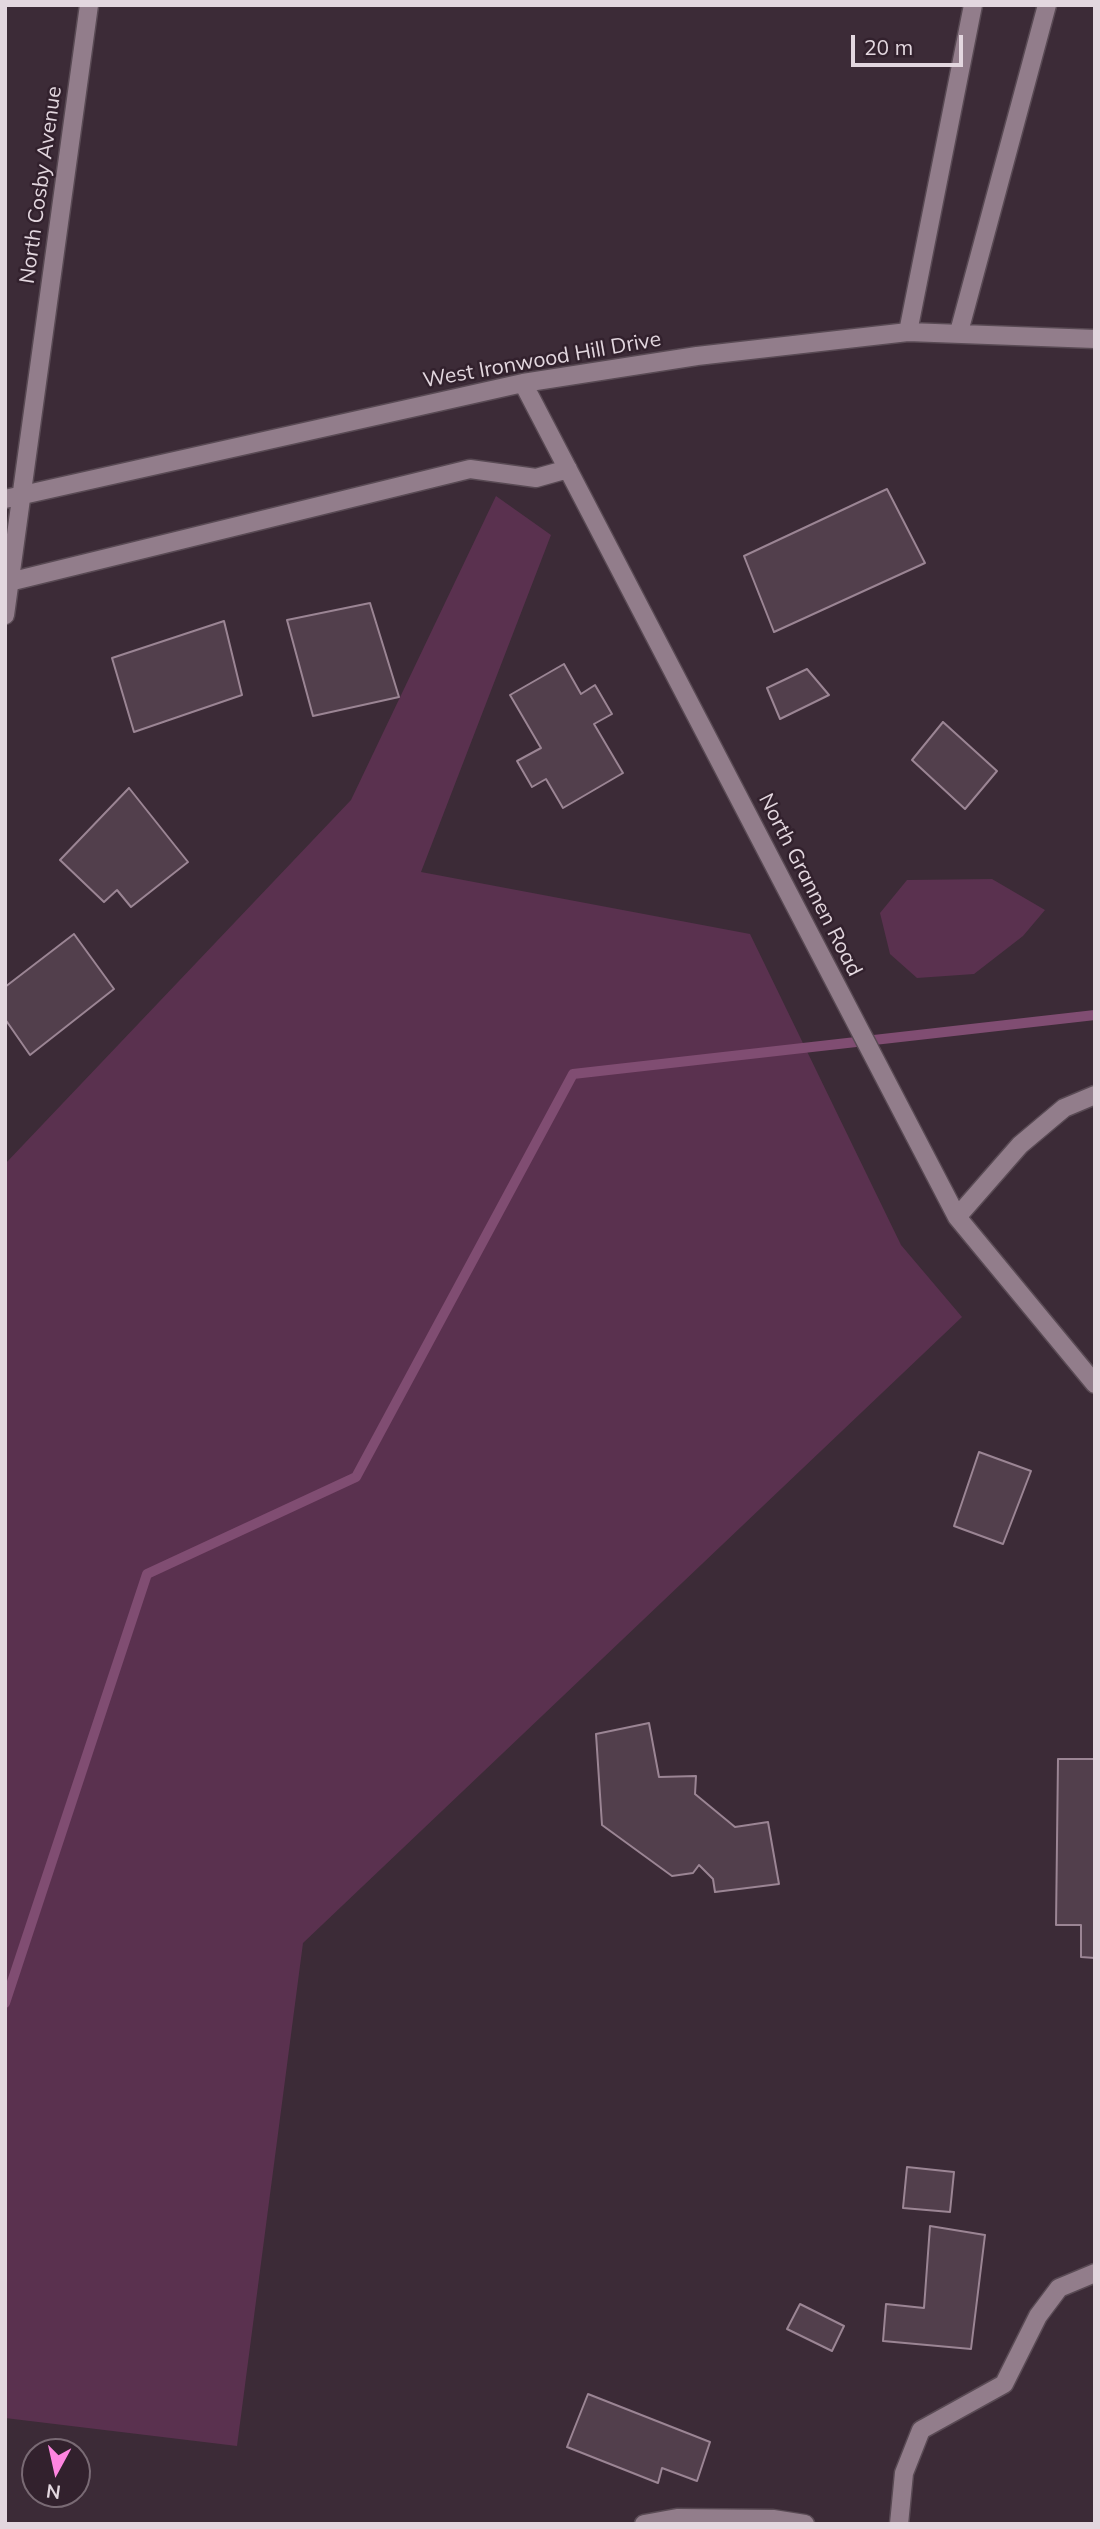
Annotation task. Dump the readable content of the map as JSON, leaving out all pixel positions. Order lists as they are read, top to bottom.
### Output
{
  "streets": {
    "street": ["North Cosby Avenue", "West Ironwood Hill Drive", "North Grannen Road"]
  },
  "crossings": [
    ["North Cosby Avenue", "West Ironwood Hill Drive"],
    ["West Ironwood Hill Drive", "North Grannen Road"]
  ],
  "scale_bar": "20 m",
  "north": "bottom"
}
